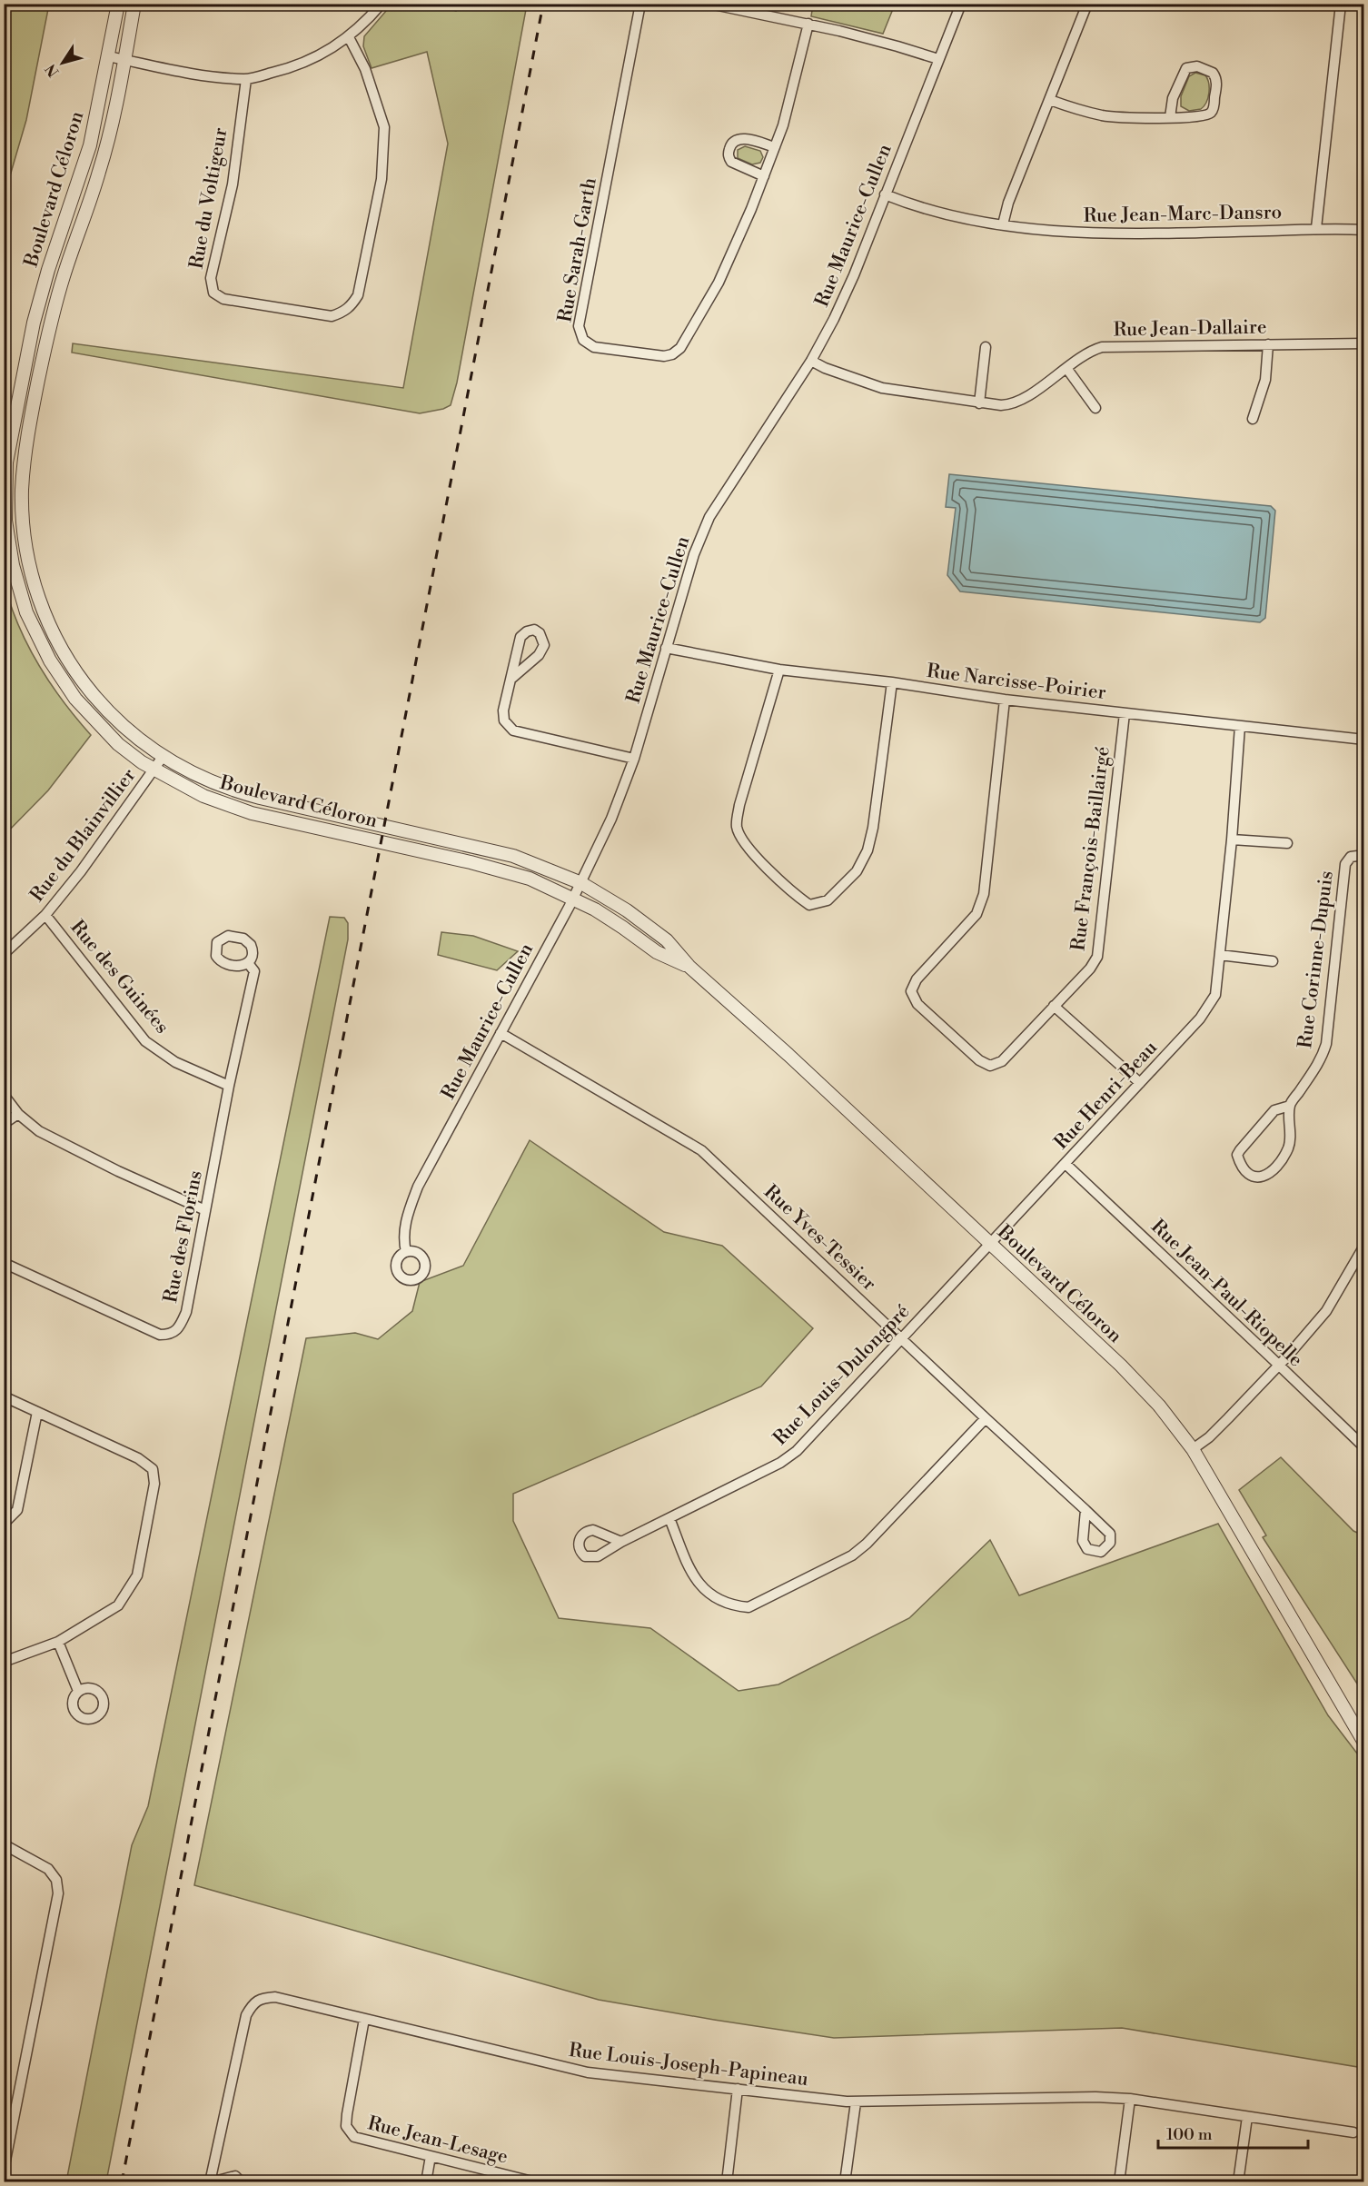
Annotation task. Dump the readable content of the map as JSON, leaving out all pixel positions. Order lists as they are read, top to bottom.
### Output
{
  "streets": {
    "street": [
      "Boulevard Céloron",
      "Rue du Voltigeur",
      "Rue Jean-Marc-Dansro",
      "Rue Maurice-Cullen",
      "Rue Sarah-Garth",
      "Rue Jean-Dallaire",
      "Rue Narcisse-Poirier",
      "Rue du Blainvillier",
      "Rue François-Baillairgé",
      "Rue Corinne-Dupuis",
      "Rue des Guinées",
      "Rue Henri-Beau",
      "Rue des Florins",
      "Rue Yves-Tessier",
      "Rue Jean-Paul-Riopelle",
      "Rue Louis-Dulongpré",
      "Rue Louis-Joseph-Papineau",
      "Rue Jean-Lesage"
    ]
  },
  "crossings": [
    ["Boulevard Céloron", "Rue Maurice-Cullen"],
    ["Boulevard Céloron", "Rue du Blainvillier"],
    ["Boulevard Céloron", "Rue Henri-Beau"],
    ["Boulevard Céloron", "Rue Louis-Dulongpré"],
    ["Rue Jean-Marc-Dansro", "Rue Maurice-Cullen"],
    ["Rue Maurice-Cullen", "Rue Jean-Dallaire"],
    ["Rue Maurice-Cullen", "Rue Narcisse-Poirier"],
    ["Rue Maurice-Cullen", "Rue Yves-Tessier"],
    ["Rue Narcisse-Poirier", "Rue François-Baillairgé"],
    ["Rue Narcisse-Poirier", "Rue Henri-Beau"],
    ["Rue du Blainvillier", "Rue des Guinées"],
    ["Rue des Guinées", "Rue des Florins"],
    ["Rue Henri-Beau", "Rue Jean-Paul-Riopelle"],
    ["Rue Henri-Beau", "Rue Louis-Dulongpré"],
    ["Rue Yves-Tessier", "Rue Louis-Dulongpré"],
    ["Rue Louis-Joseph-Papineau", "Rue Jean-Lesage"]
  ],
  "scale_bar": "100 m",
  "north": "bottom left"
}
